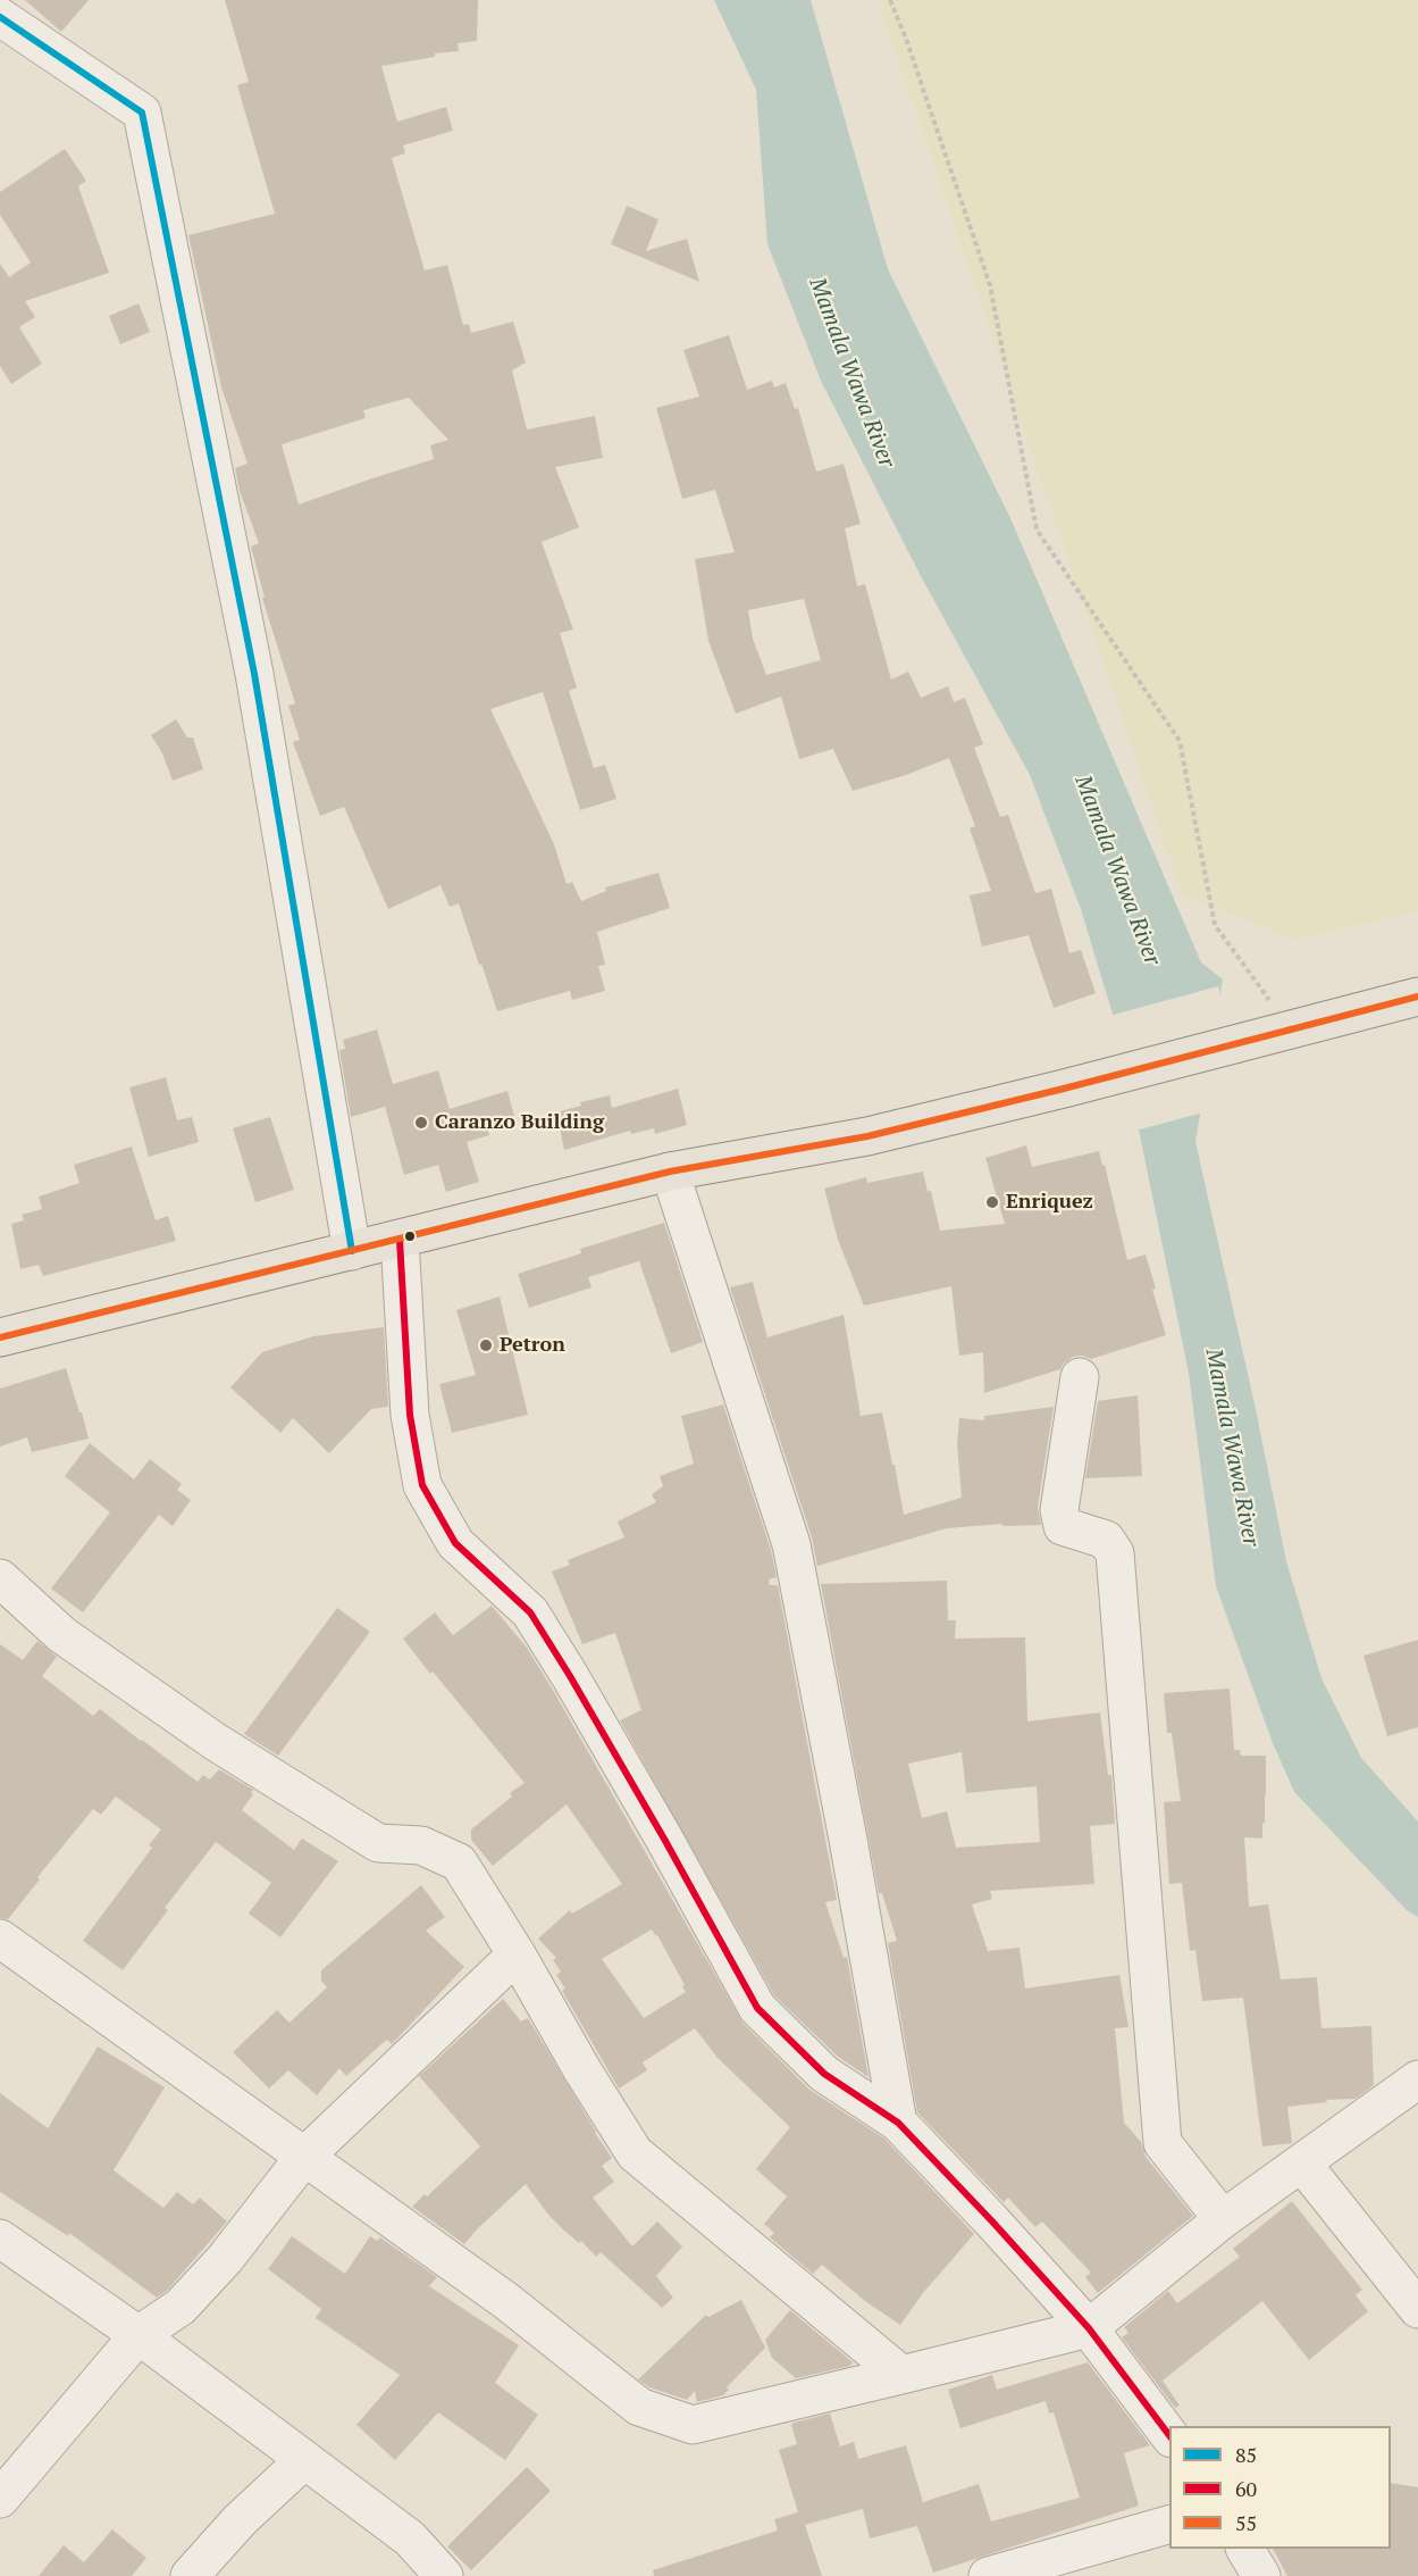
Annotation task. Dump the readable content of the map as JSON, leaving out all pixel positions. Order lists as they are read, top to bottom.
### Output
{
  "water": ["Mamala Wawa River"],
  "places": ["Caranzo Building", "Enriquez", "Petron"],
  "lines": ["transit line 85", "transit line 55", "transit line 60"],
  "legend": ["85", "60", "55"]
}
